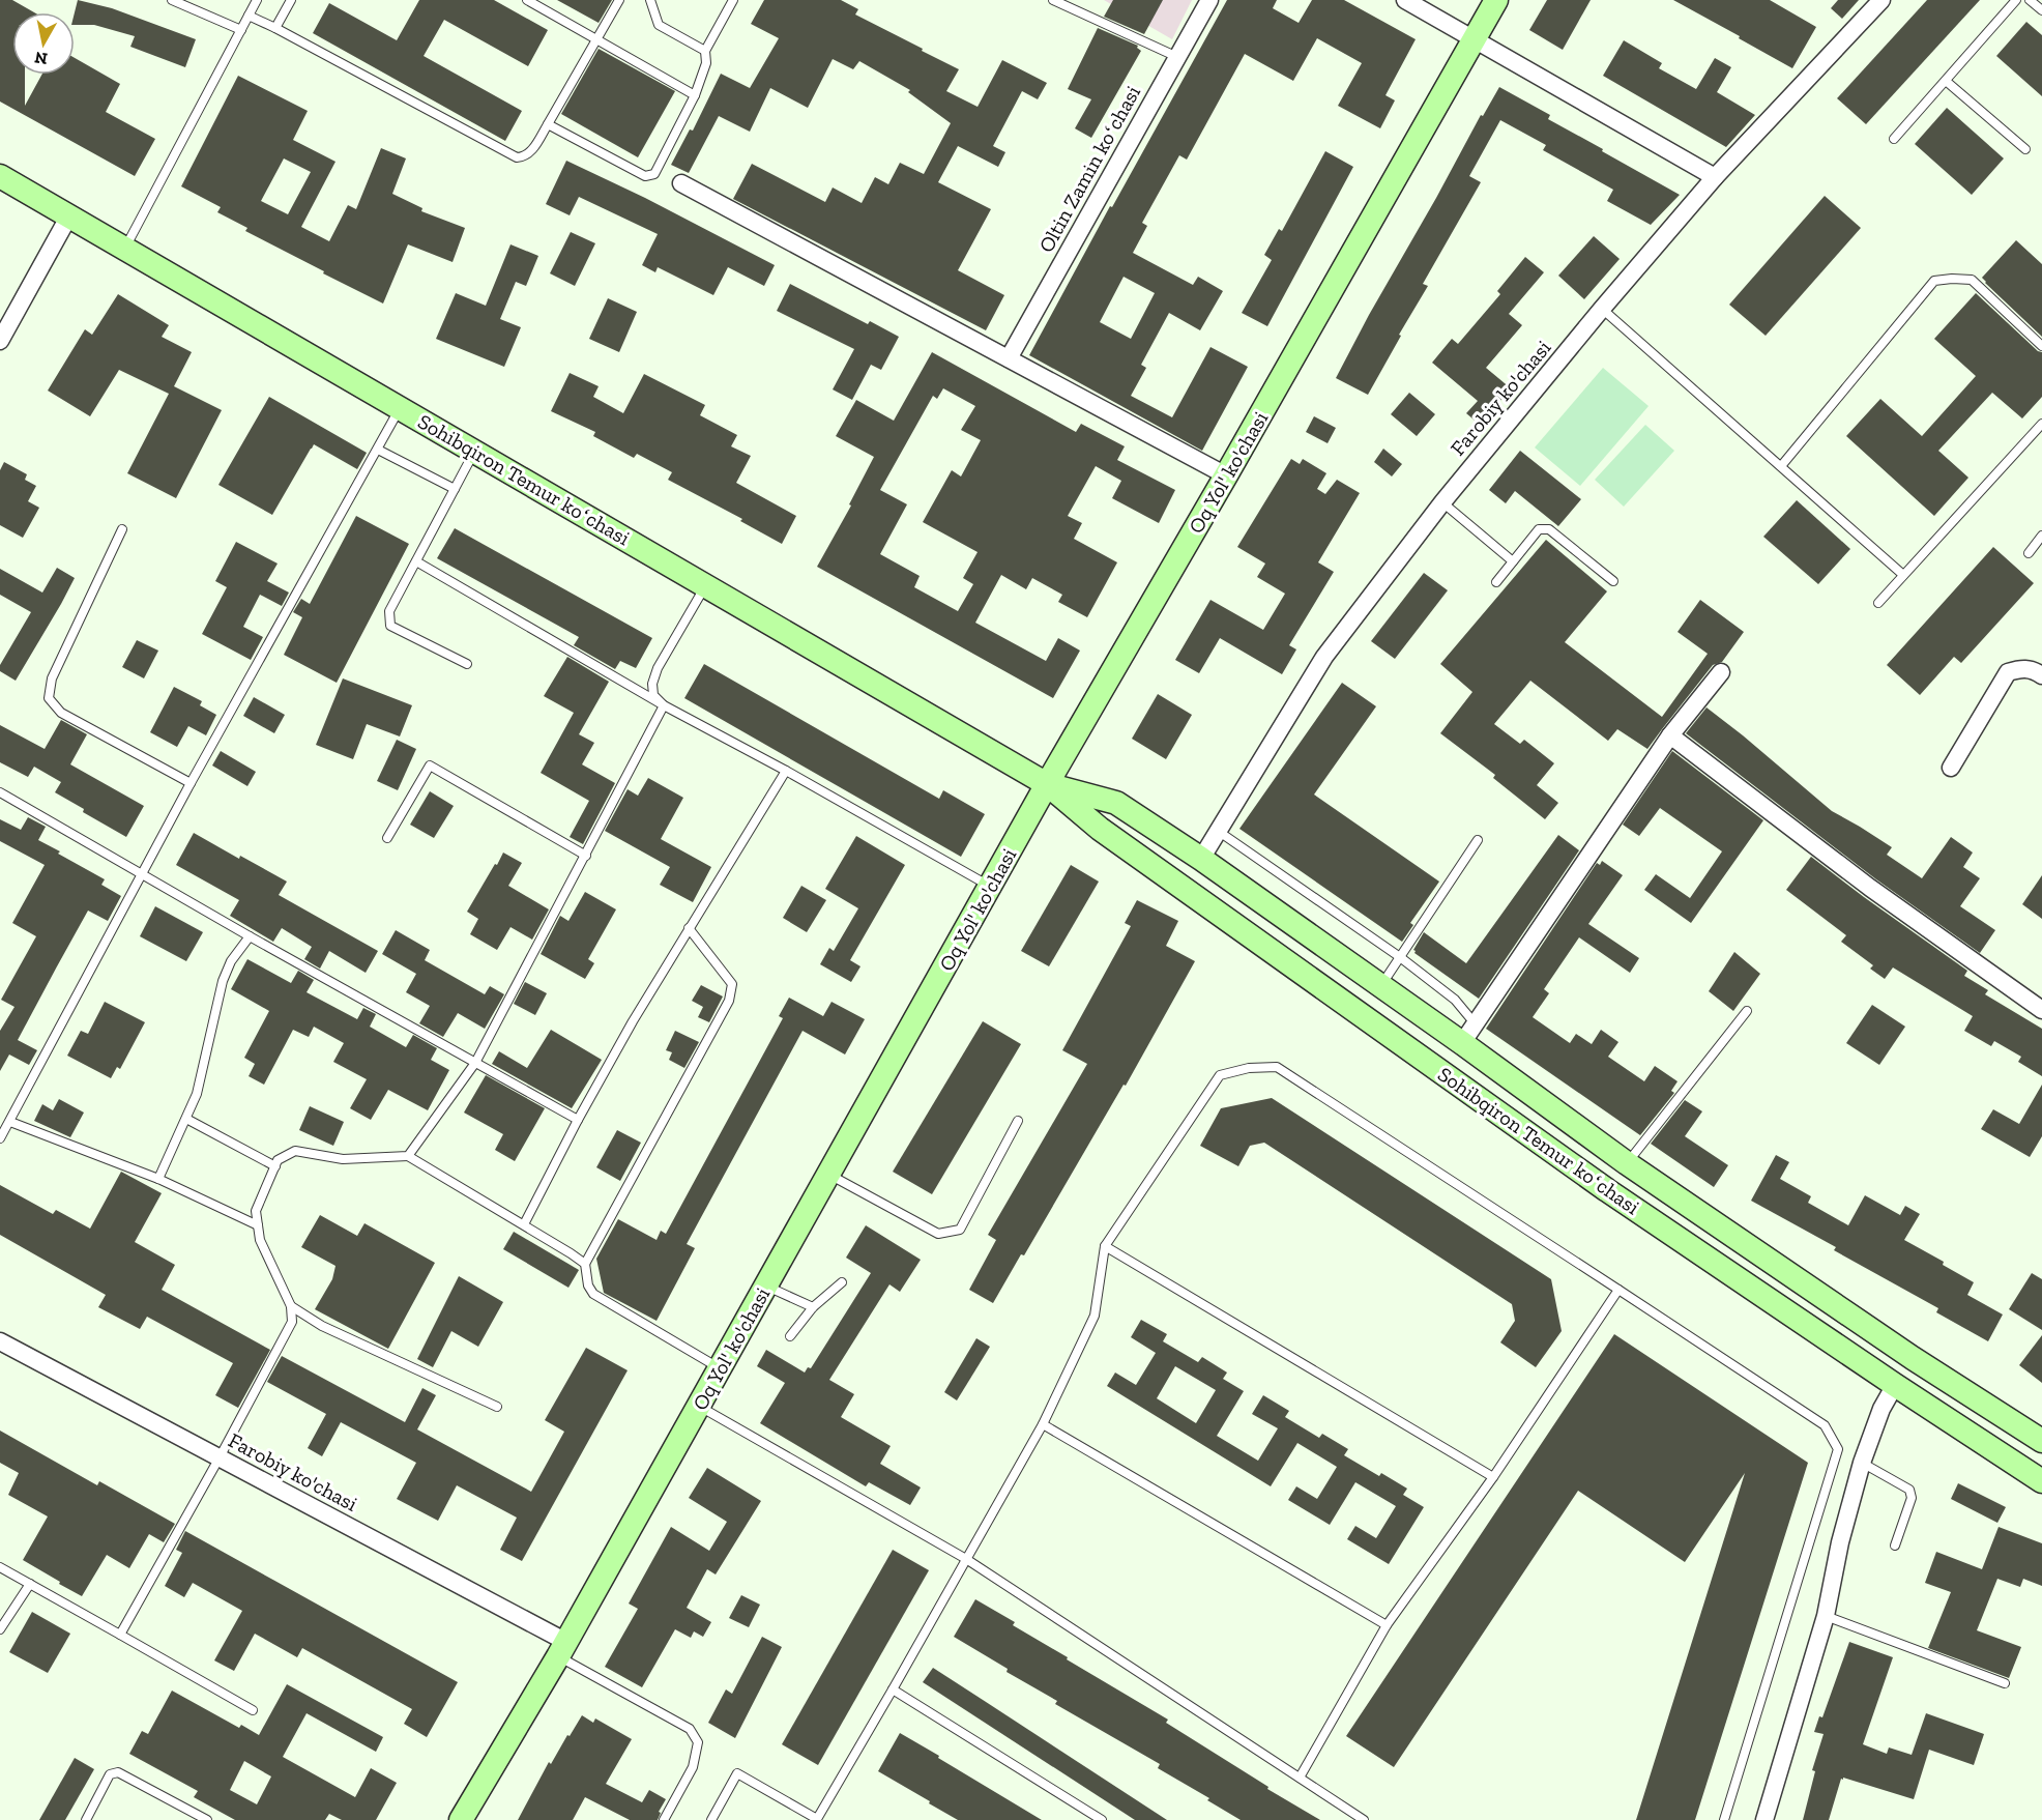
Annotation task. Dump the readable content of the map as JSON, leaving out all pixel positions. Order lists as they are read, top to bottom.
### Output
{
  "streets": {
    "main road": ["Oq Yol' ko'chasi", "Sohibqiron Temur koʻchasi"],
    "street": ["Oltin Zamin koʻchasi", "Farobiy ko'chasi"]
  },
  "crossings": [
    ["Farobiy ko'chasi", "Oq Yol' ko'chasi"],
    ["Farobiy ko'chasi", "Sohibqiron Temur koʻchasi"],
    ["Oq Yol' ko'chasi", "Sohibqiron Temur koʻchasi"]
  ],
  "north": "bottom"
}
